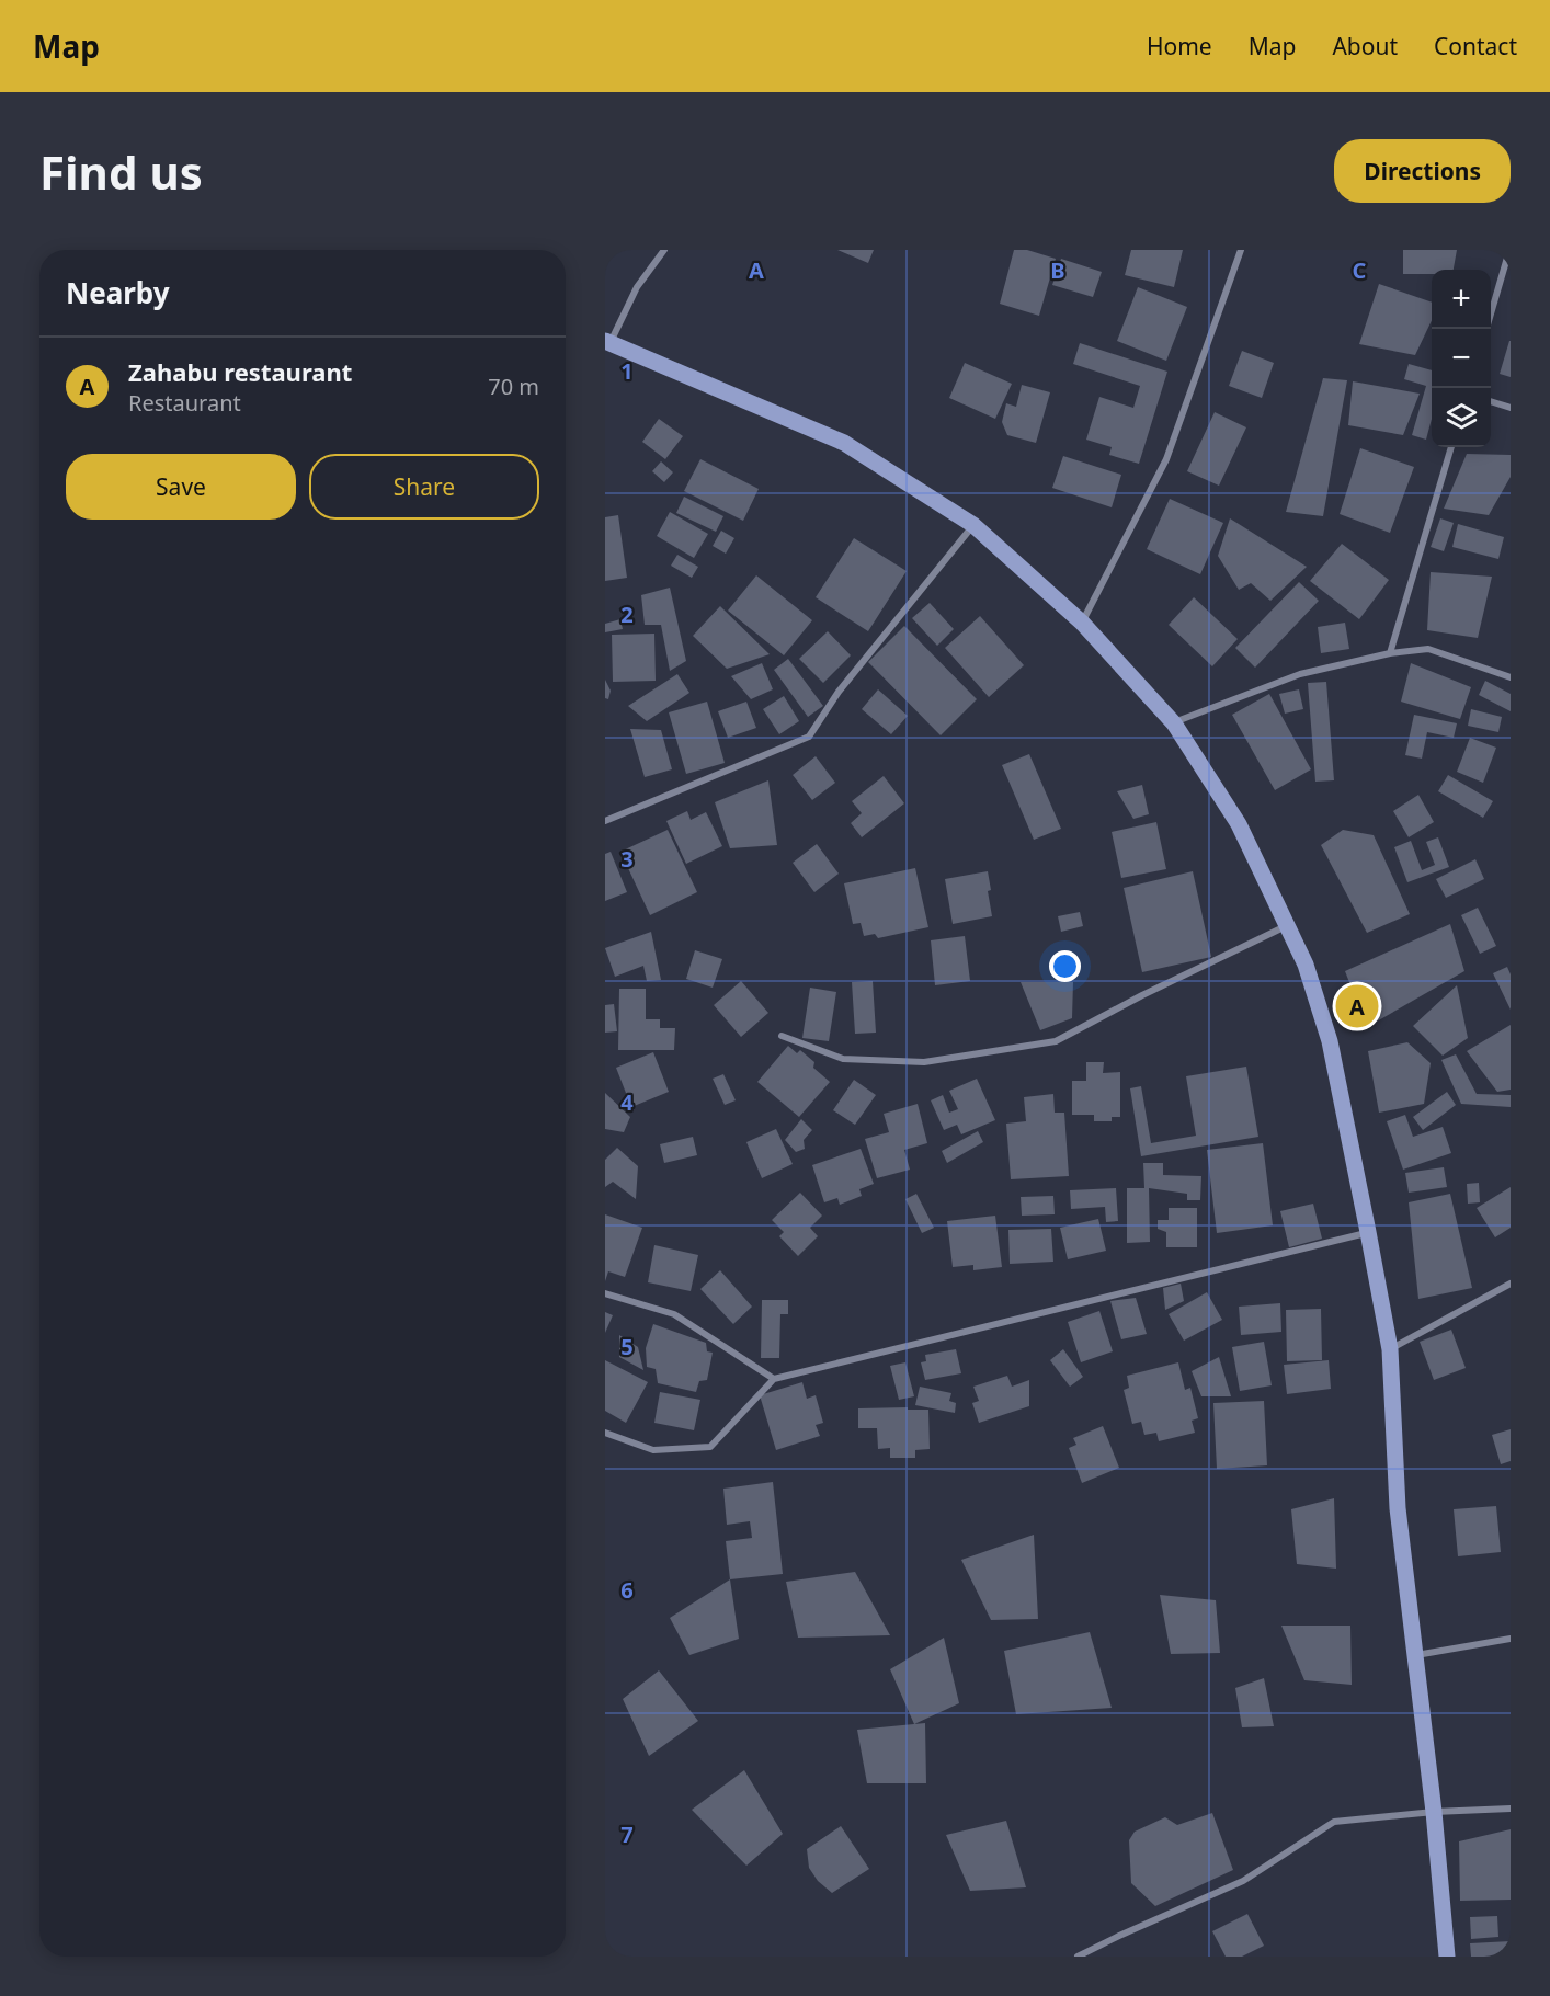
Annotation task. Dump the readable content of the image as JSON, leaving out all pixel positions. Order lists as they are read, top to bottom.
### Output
{
  "page": {
    "header": "Map",
    "nav": [
      "Home",
      "Map",
      "About",
      "Contact"
    ],
    "buttons": [
      "Directions",
      ["Save", "Share"]
    ],
    "title": "Find us",
    "heading": "Nearby",
    "map_buttons": ["+", "−"],
    "list": [
      {
        "mark": "A",
        "name": "Zahabu restaurant",
        "note": "Restaurant",
        "value": "70 m"
      }
    ],
    "pins": "A"
  },
  "grid": {
    "columns": ["A", "B", "C"],
    "rows": [
      "1",
      "2",
      "3",
      "4",
      "5",
      "6",
      "7"
    ]
  }
}
